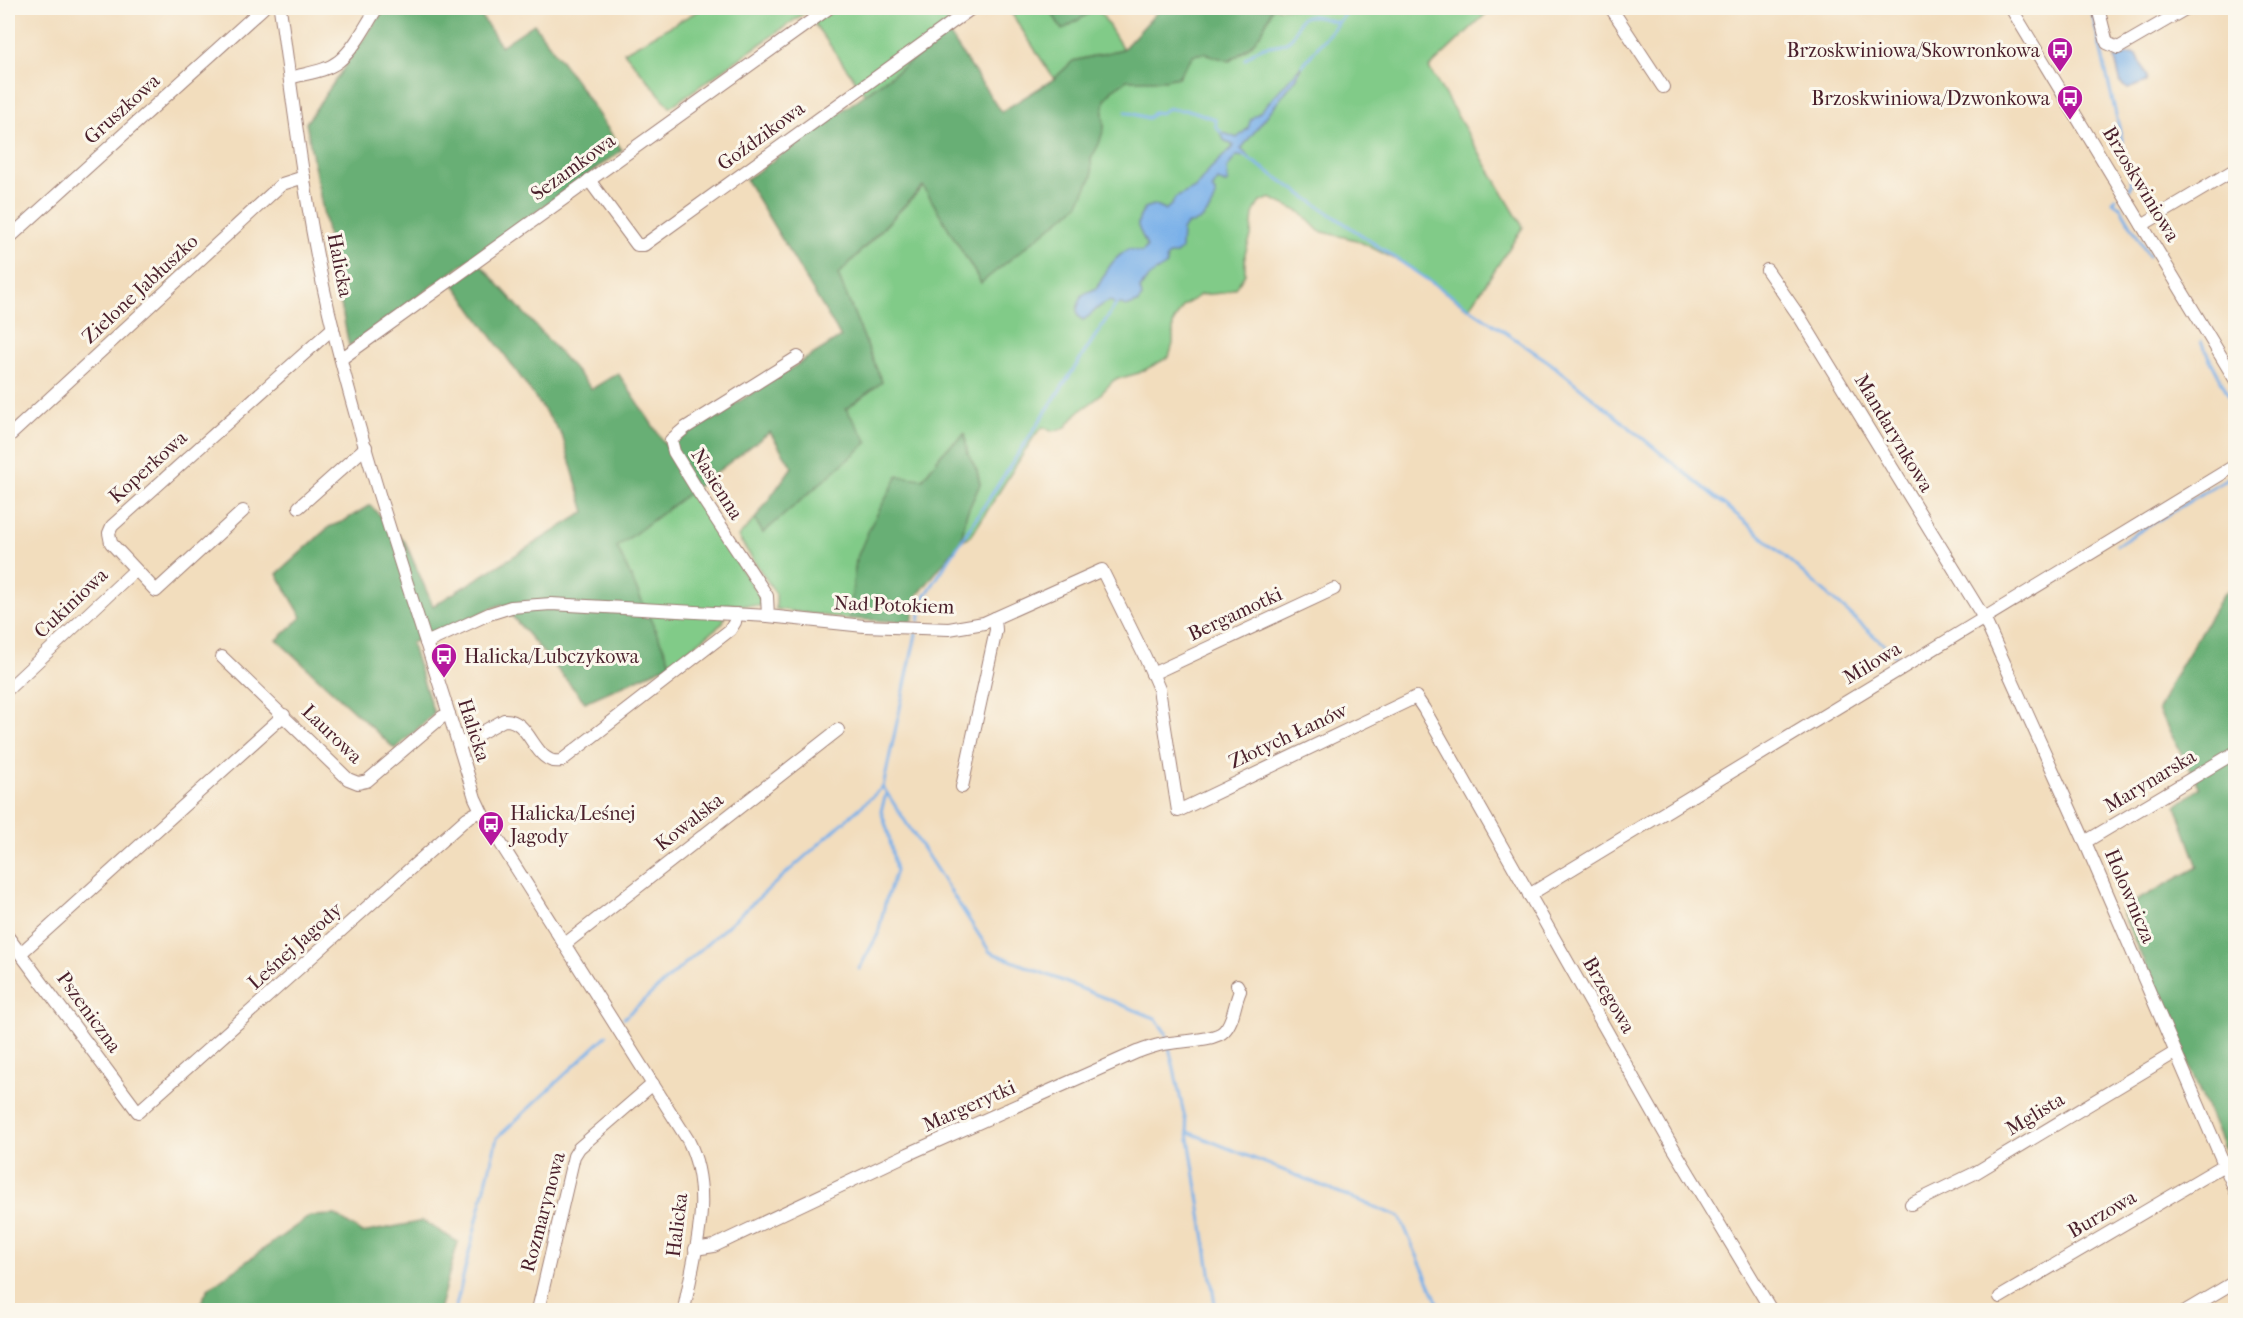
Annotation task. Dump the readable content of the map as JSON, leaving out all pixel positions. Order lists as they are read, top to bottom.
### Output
{
  "streets": {
    "street": [
      "Gruszkowa",
      "Goździkowa",
      "Sezamkowa",
      "Brzoskwiniowa",
      "Halicka",
      "Zielone Jabłuszko",
      "Mandarynkowa",
      "Koperkowa",
      "Nasienna",
      "Cukiniowa",
      "Nad Potokiem",
      "Bergamotki",
      "Milowa",
      "Laurowa",
      "Złotych Łanów",
      "Marynarska",
      "Kowalska",
      "Holownicza",
      "Leśnej Jagody",
      "Brzegowa",
      "Pszeniczna",
      "Margerytki",
      "Mglista",
      "Rozmarynowa",
      "Burzowa"
    ]
  },
  "crossings": [
    ["Goździkowa", "Sezamkowa"],
    ["Sezamkowa", "Halicka"],
    ["Halicka", "Zielone Jabłuszko"],
    ["Halicka", "Koperkowa"],
    ["Halicka", "Nad Potokiem"],
    ["Halicka", "Laurowa"],
    ["Halicka", "Kowalska"],
    ["Halicka", "Leśnej Jagody"],
    ["Halicka", "Margerytki"],
    ["Halicka", "Rozmarynowa"],
    ["Mandarynkowa", "Milowa"],
    ["Mandarynkowa", "Holownicza"],
    ["Koperkowa", "Cukiniowa"],
    ["Nasienna", "Nad Potokiem"],
    ["Nad Potokiem", "Bergamotki"],
    ["Nad Potokiem", "Złotych Łanów"],
    ["Milowa", "Holownicza"],
    ["Milowa", "Brzegowa"],
    ["Złotych Łanów", "Brzegowa"],
    ["Marynarska", "Holownicza"],
    ["Holownicza", "Mglista"],
    ["Holownicza", "Burzowa"],
    ["Leśnej Jagody", "Pszeniczna"]
  ],
  "places": {
    "bus stop": [
      "Brzoskwiniowa/Skowronkowa",
      "Brzoskwiniowa/Dzwonkowa",
      "Halicka/Lubczykowa",
      "Halicka/Leśnej Jagody"
    ]
  }
}
